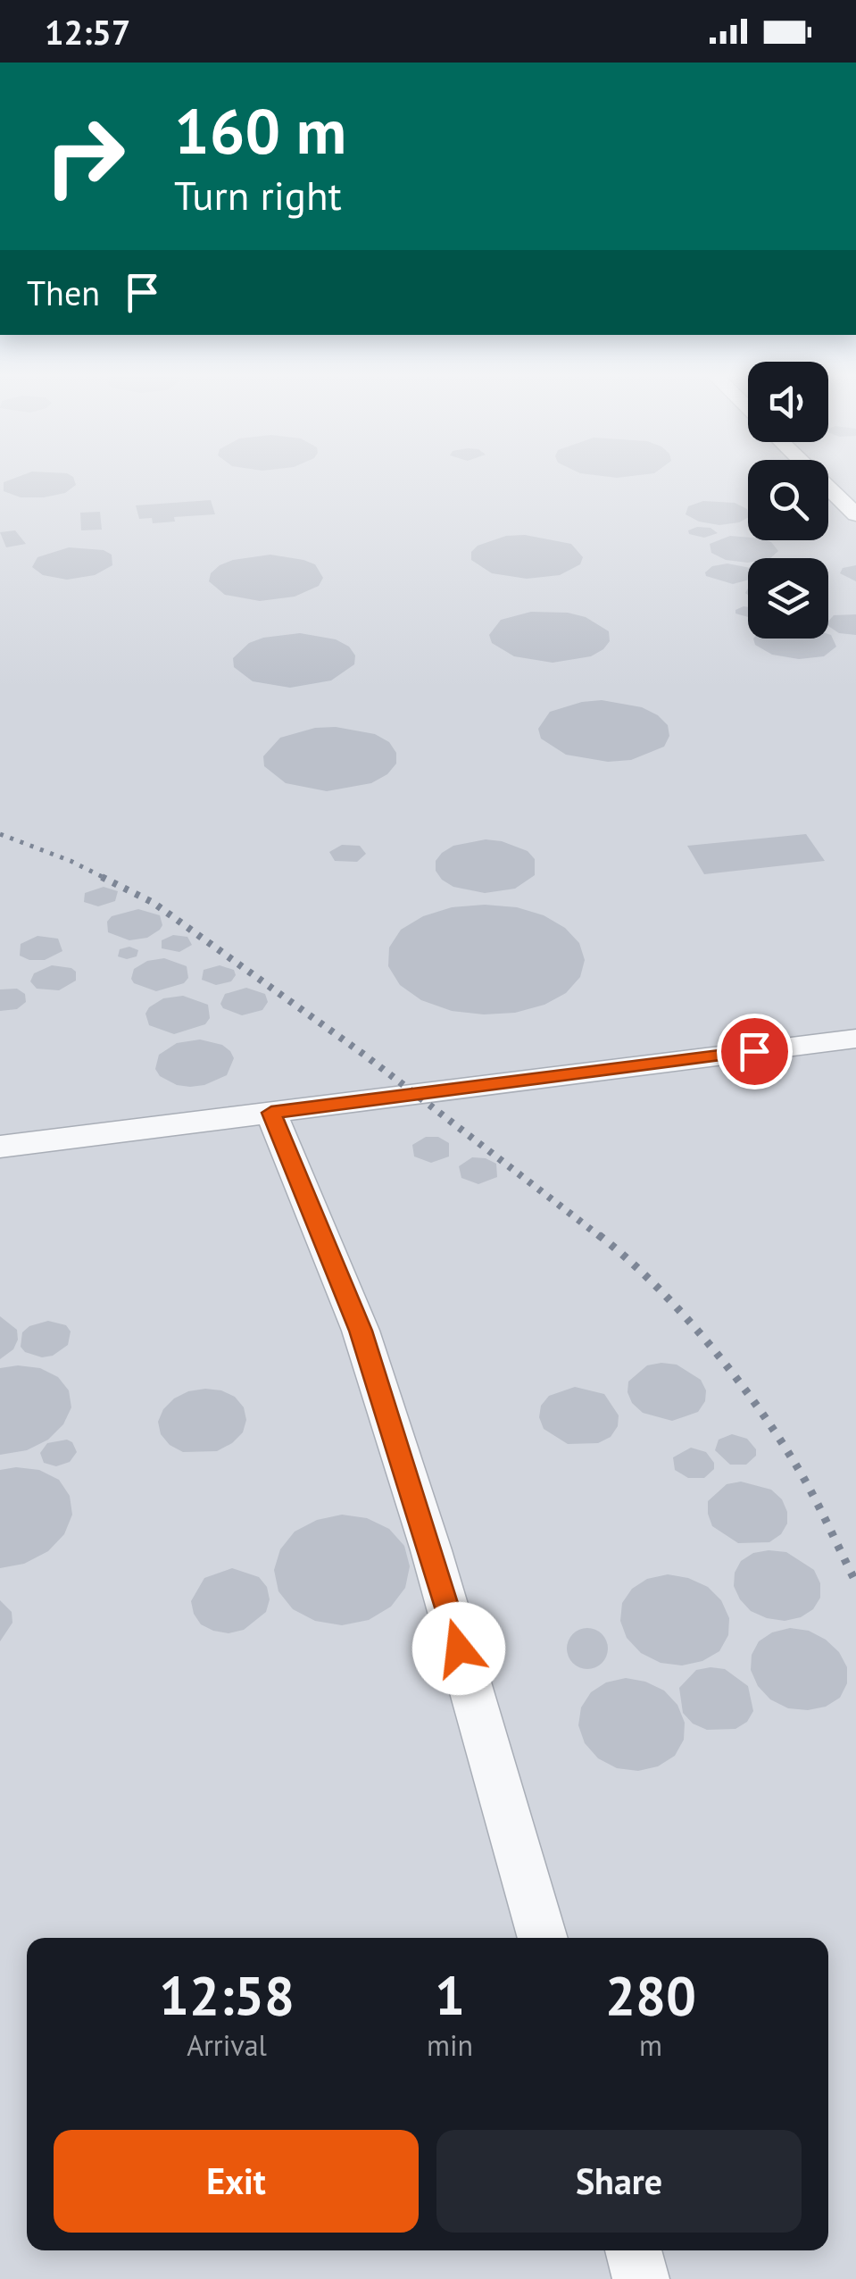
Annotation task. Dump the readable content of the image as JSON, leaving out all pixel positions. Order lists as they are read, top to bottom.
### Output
{
  "page": {
    "status": "12:57",
    "turn": ["160 m", "Turn right"],
    "then": "Then",
    "eta": [
      "12:58",
      "Arrival",
      "1",
      "min",
      "280",
      "m"
    ],
    "buttons": ["Exit", "Share"]
  }
}
